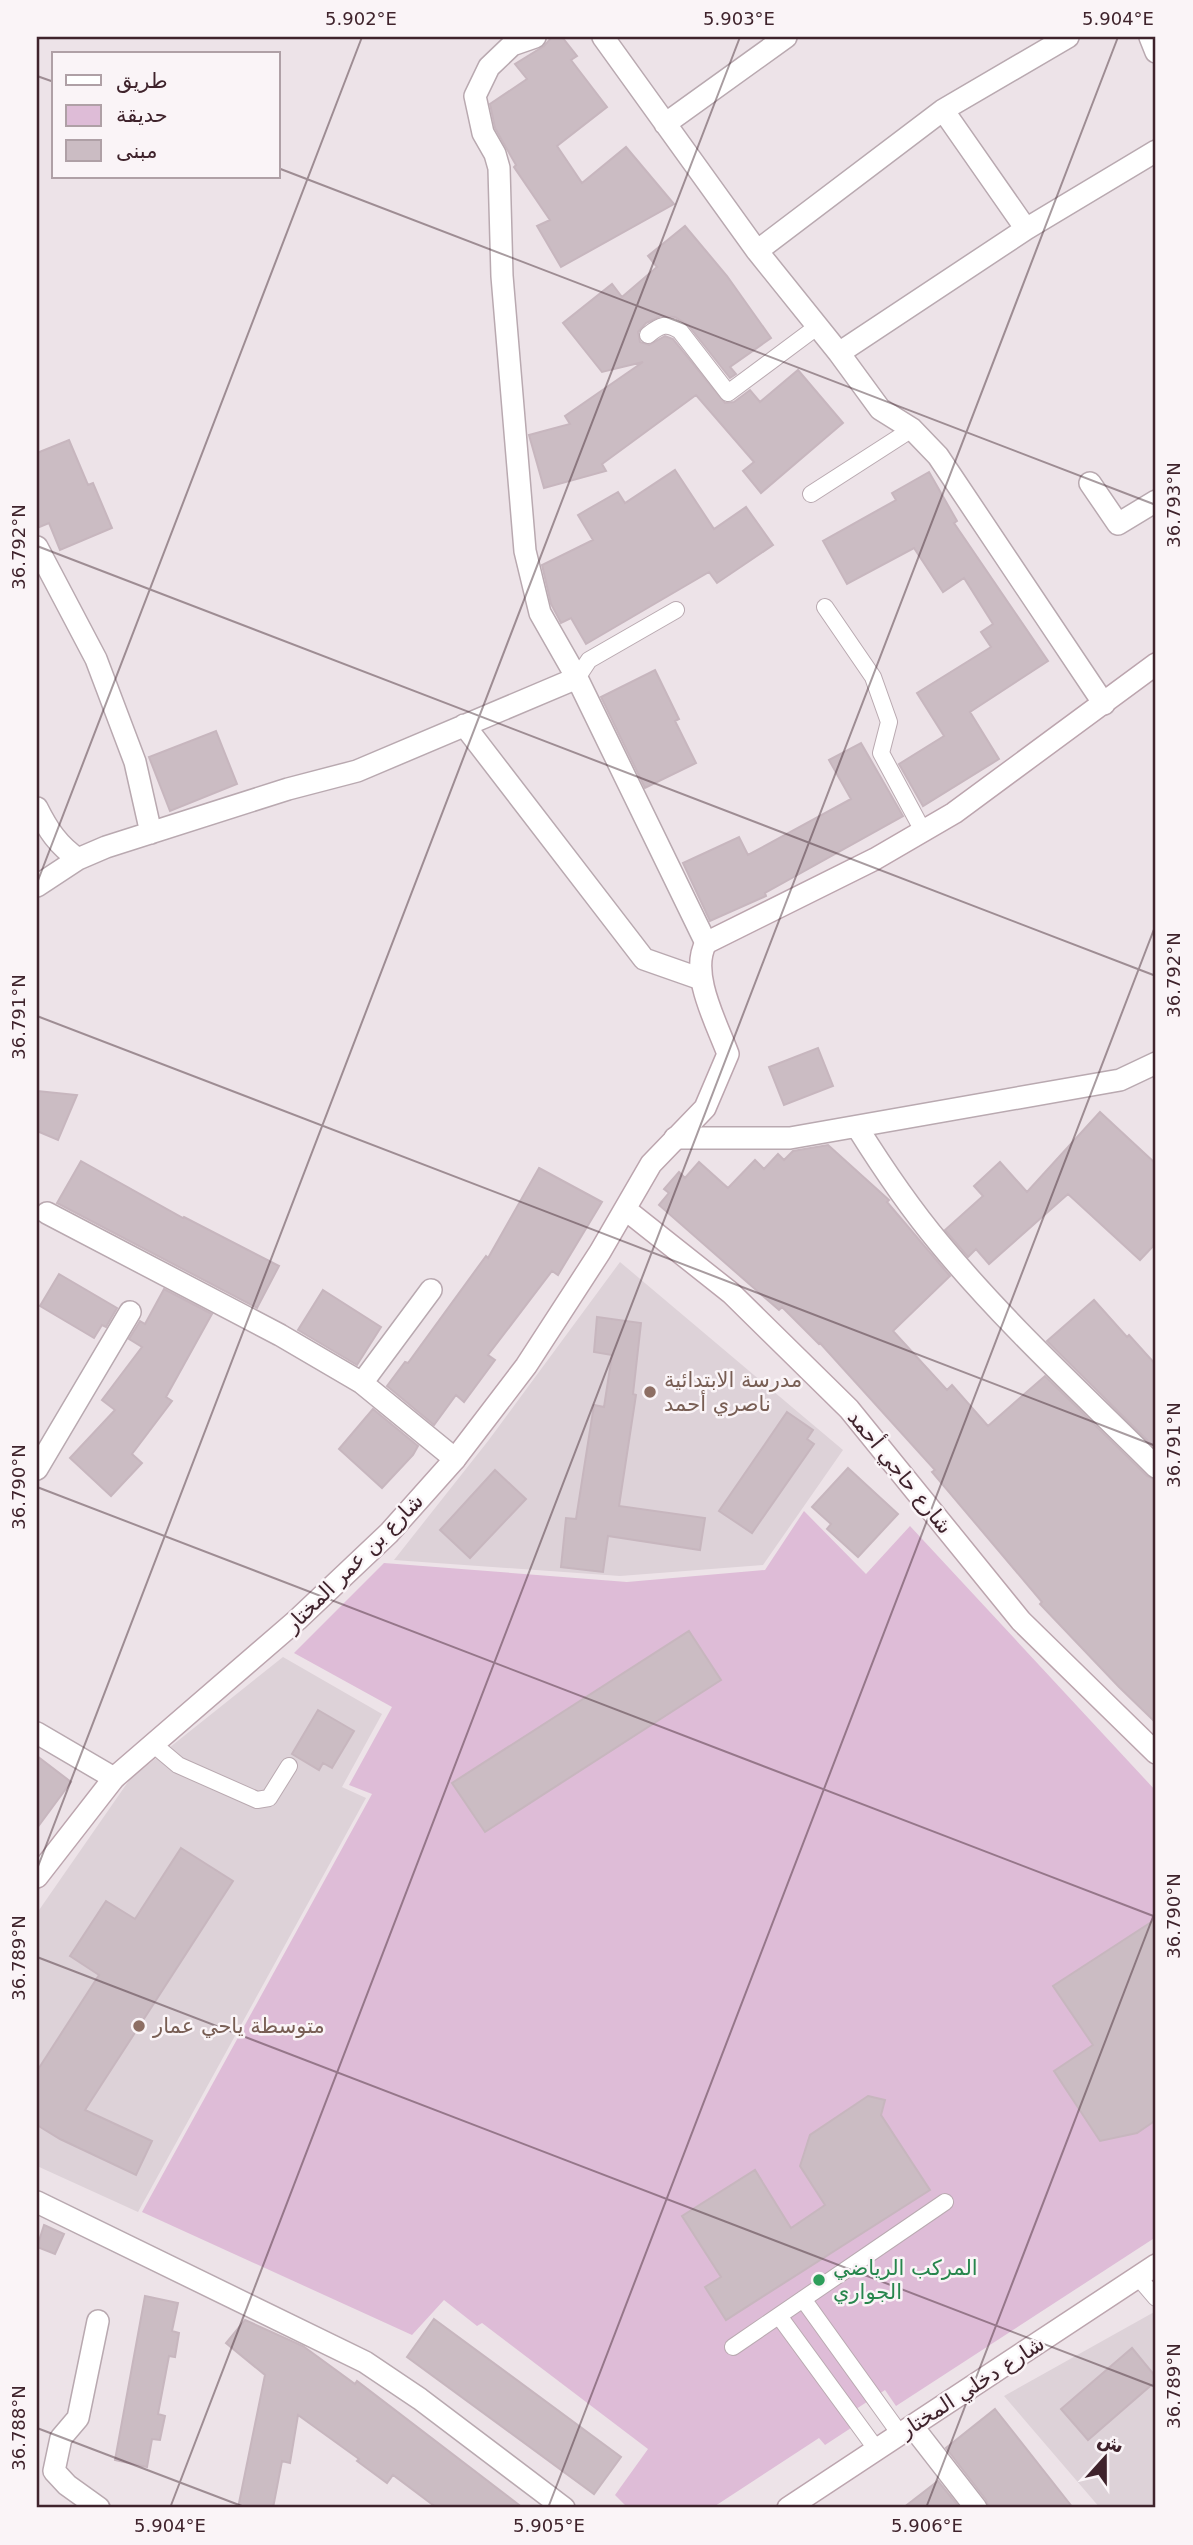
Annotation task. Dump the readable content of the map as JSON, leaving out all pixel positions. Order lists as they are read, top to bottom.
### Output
{
  "streets": {
    "street": ["شارع حاجي أحمد", "شارع بن عمر المختار", "شارع دخلي المختار"]
  },
  "crossings": [
    ["شارع حاجي أحمد", "شارع بن عمر المختار"]
  ],
  "places": ["مدرسة الابتدائية ناصري أحمد", "متوسطة ياحي عمار", "المركب الرياضي الجواري"],
  "legend": ["طريق", "حديقة", "مبنى"],
  "north": "top",
  "coordinates": [
    "5.902°E",
    "5.903°E",
    "5.904°E",
    "36.793°N",
    "36.792°N",
    "36.791°N",
    "36.790°N",
    "36.789°N",
    "36.788°N",
    "5.905°E",
    "5.906°E"
  ]
}
